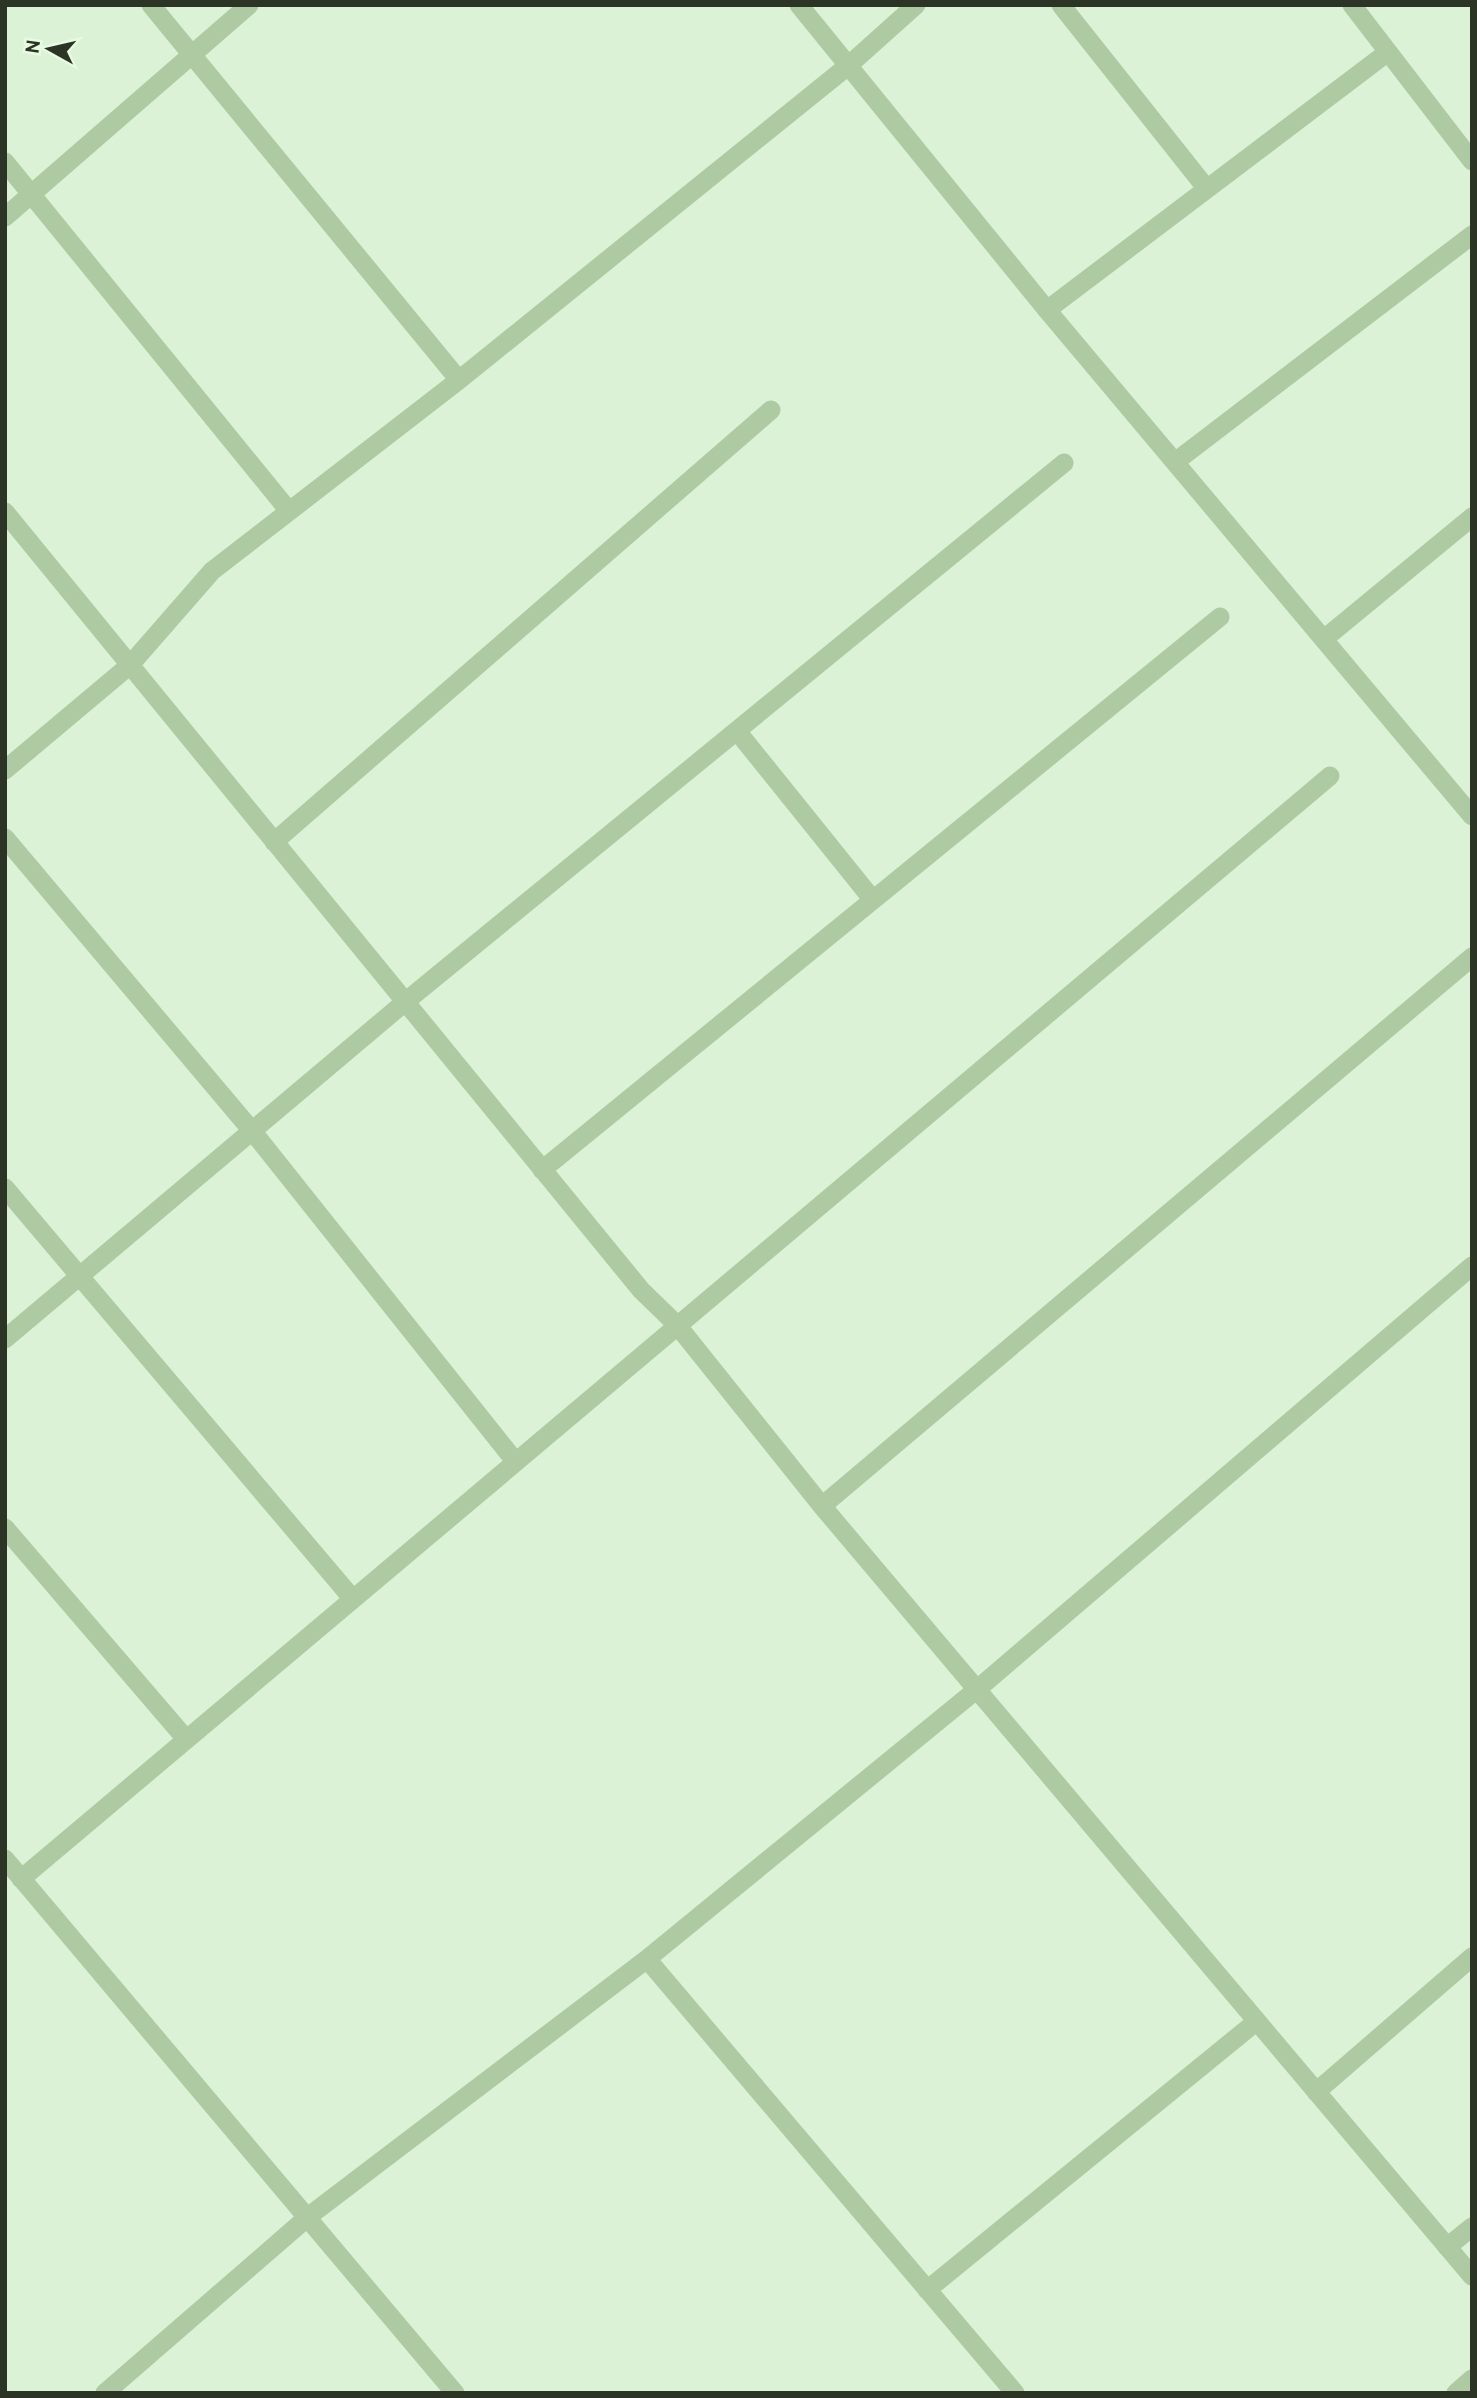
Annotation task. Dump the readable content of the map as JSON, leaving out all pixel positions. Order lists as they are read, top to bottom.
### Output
{
  "north": "left"
}
